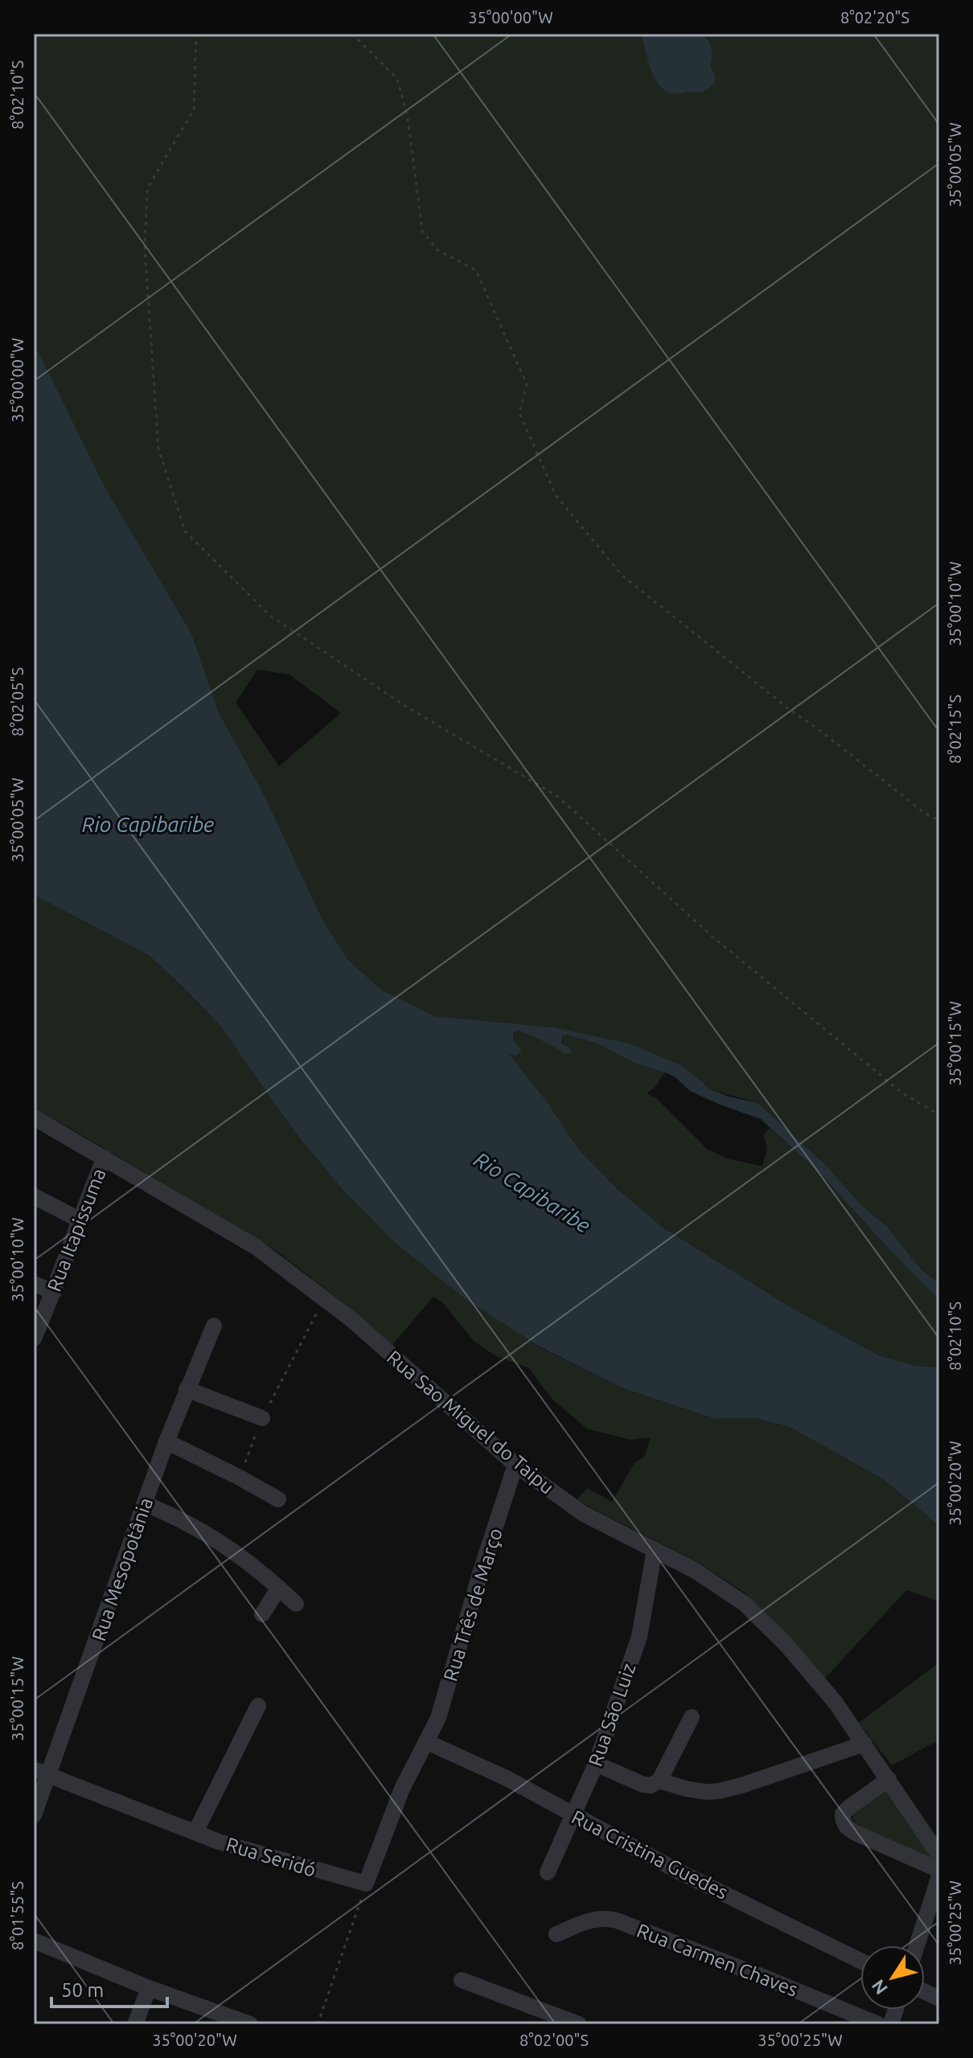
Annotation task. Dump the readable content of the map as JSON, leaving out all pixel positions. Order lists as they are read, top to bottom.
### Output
{
  "streets": {
    "street": [
      "Rua Itapissuma",
      "Rua Sao Miguel do Taipu",
      "Rua Mesopotânia",
      "Rua Três de Março",
      "Rua São Luiz",
      "Rua Cristina Guedes",
      "Rua Seridó",
      "Rua Carmen Chaves"
    ]
  },
  "crossings": [
    ["Rua Itapissuma", "Rua Sao Miguel do Taipu"],
    ["Rua Sao Miguel do Taipu", "Rua Três de Março"],
    ["Rua Sao Miguel do Taipu", "Rua São Luiz"],
    ["Rua Mesopotânia", "Rua Seridó"],
    ["Rua Três de Março", "Rua Cristina Guedes"],
    ["Rua São Luiz", "Rua Cristina Guedes"]
  ],
  "water": ["Rio Capibaribe"],
  "scale_bar": "50 m",
  "north": "bottom left",
  "coordinates": [
    "35°00'00\"W",
    "8°02'20\"S",
    "8°02'10\"S",
    "35°00'05\"W",
    "35°00'10\"W",
    "8°02'05\"S",
    "8°02'15\"S",
    "35°00'15\"W",
    "35°00'20\"W",
    "8°01'55\"S",
    "35°00'25\"W",
    "8°02'00\"S"
  ]
}
